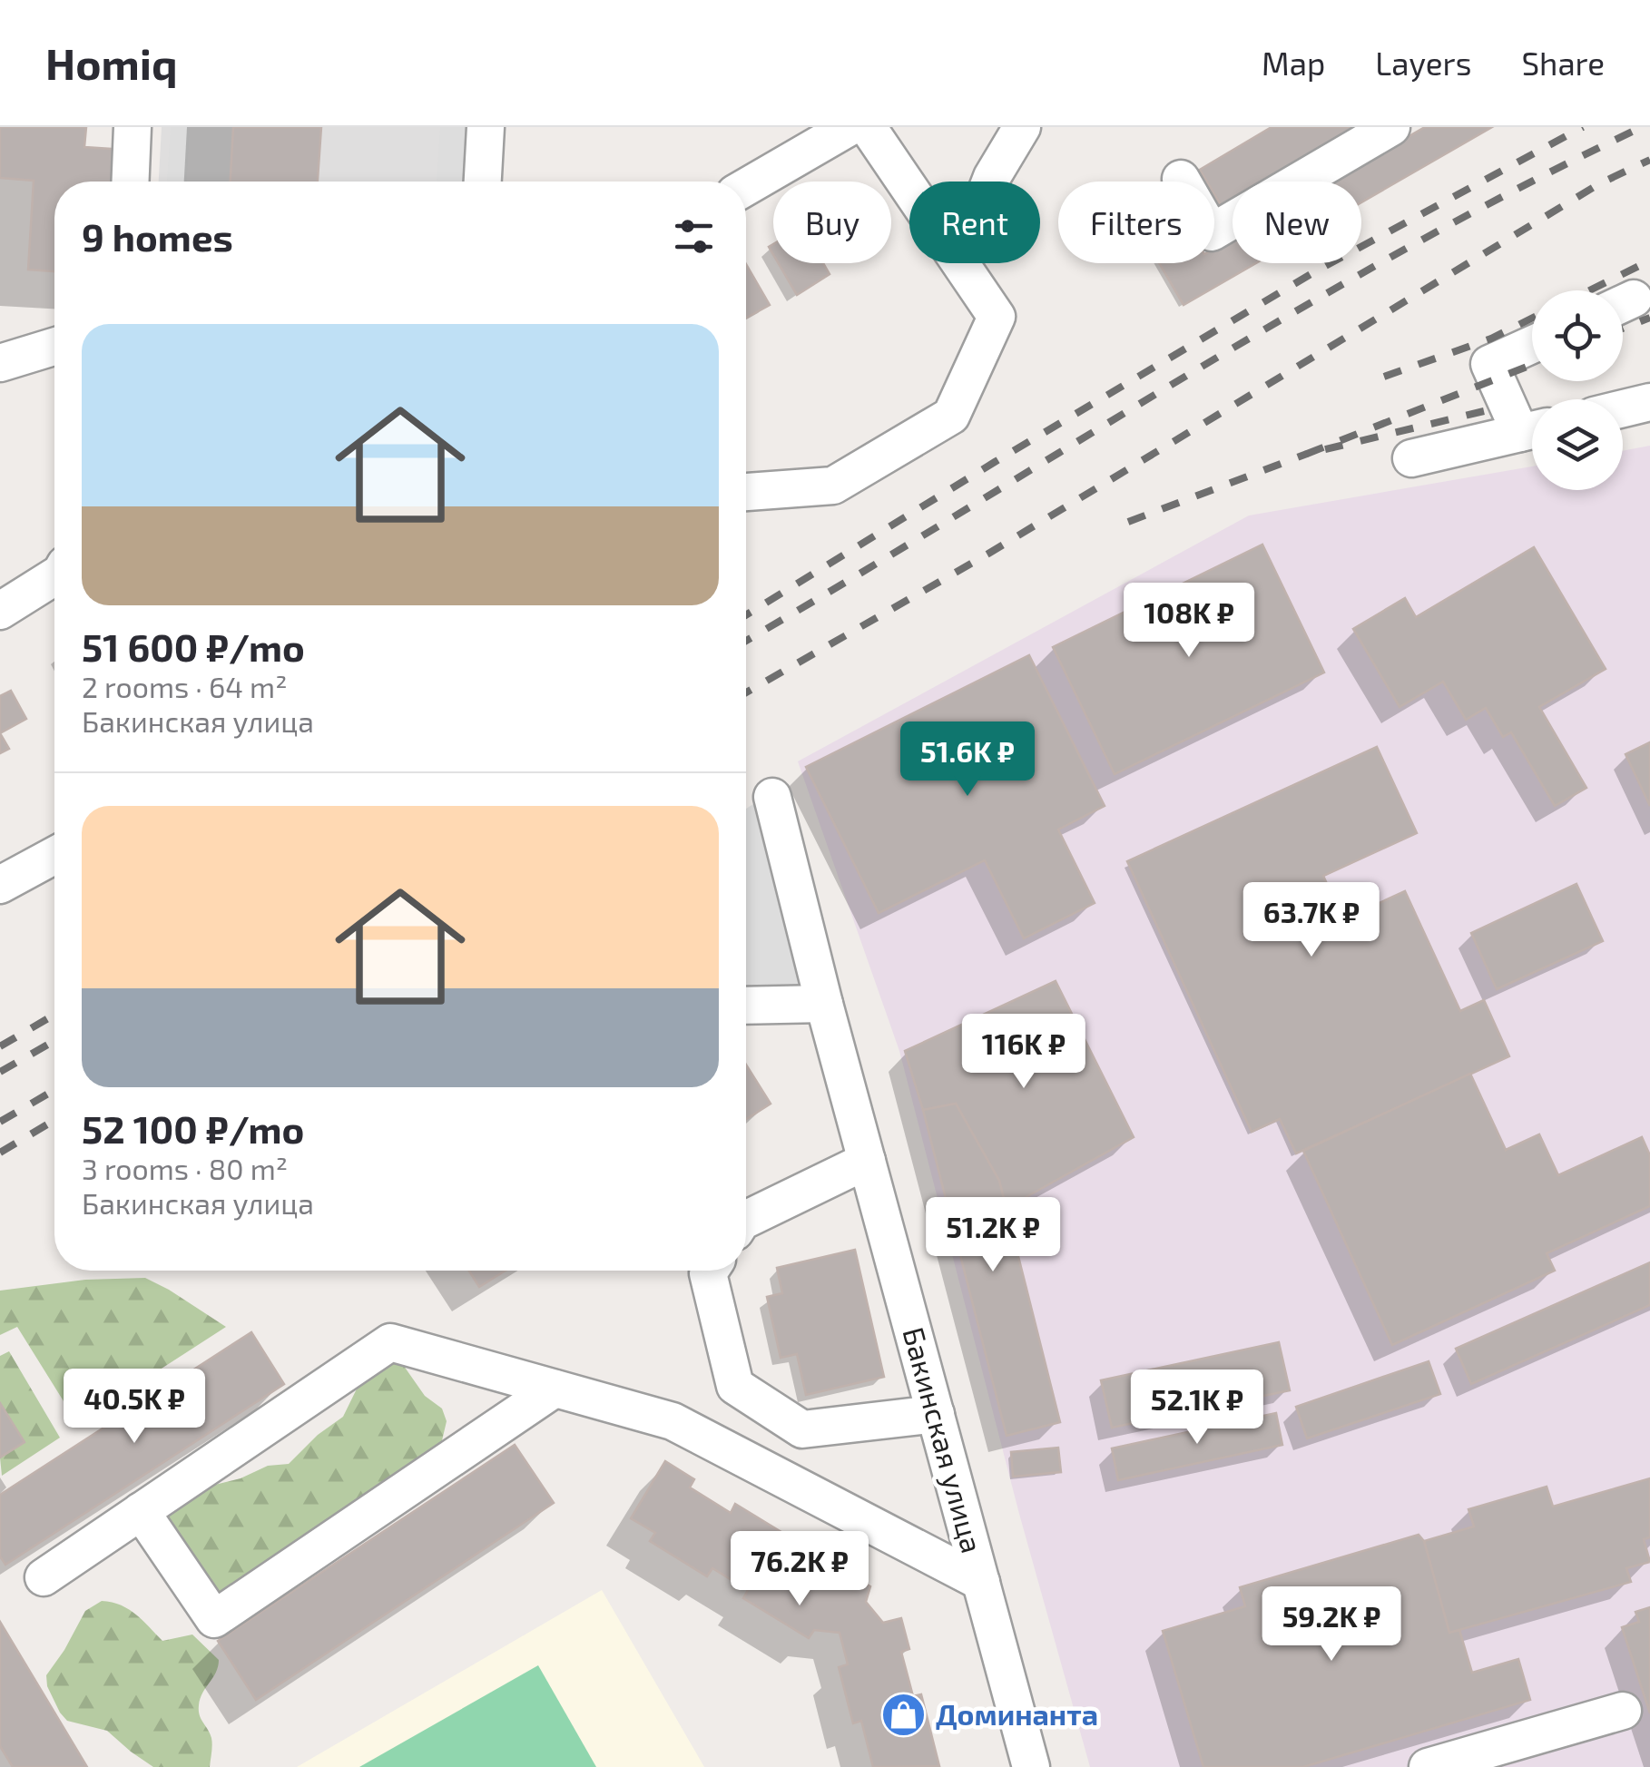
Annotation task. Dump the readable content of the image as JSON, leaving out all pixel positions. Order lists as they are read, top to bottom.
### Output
{
  "streets": {
    "street": ["Бакинская улица"]
  },
  "places": {
    "shop": ["Доминанта"]
  },
  "page": {
    "header": "Homiq",
    "nav": ["Map", "Layers", "Share"],
    "chip": [
      "Buy",
      "Rent",
      "Filters",
      "New"
    ],
    "heading": "9 homes",
    "list": [
      {
        "name": "51 600 ₽/mo",
        "note": "2 rooms · 64 m² · Бакинская улица"
      },
      {
        "name": "52 100 ₽/mo",
        "note": "3 rooms · 80 m² · Бакинская улица"
      }
    ],
    "price": [
      "108K ₽",
      "51.6K ₽",
      "63.7K ₽",
      "116K ₽",
      "51.2K ₽",
      "40.5K ₽",
      "52.1K ₽",
      "76.2K ₽",
      "59.2K ₽"
    ]
  }
}
